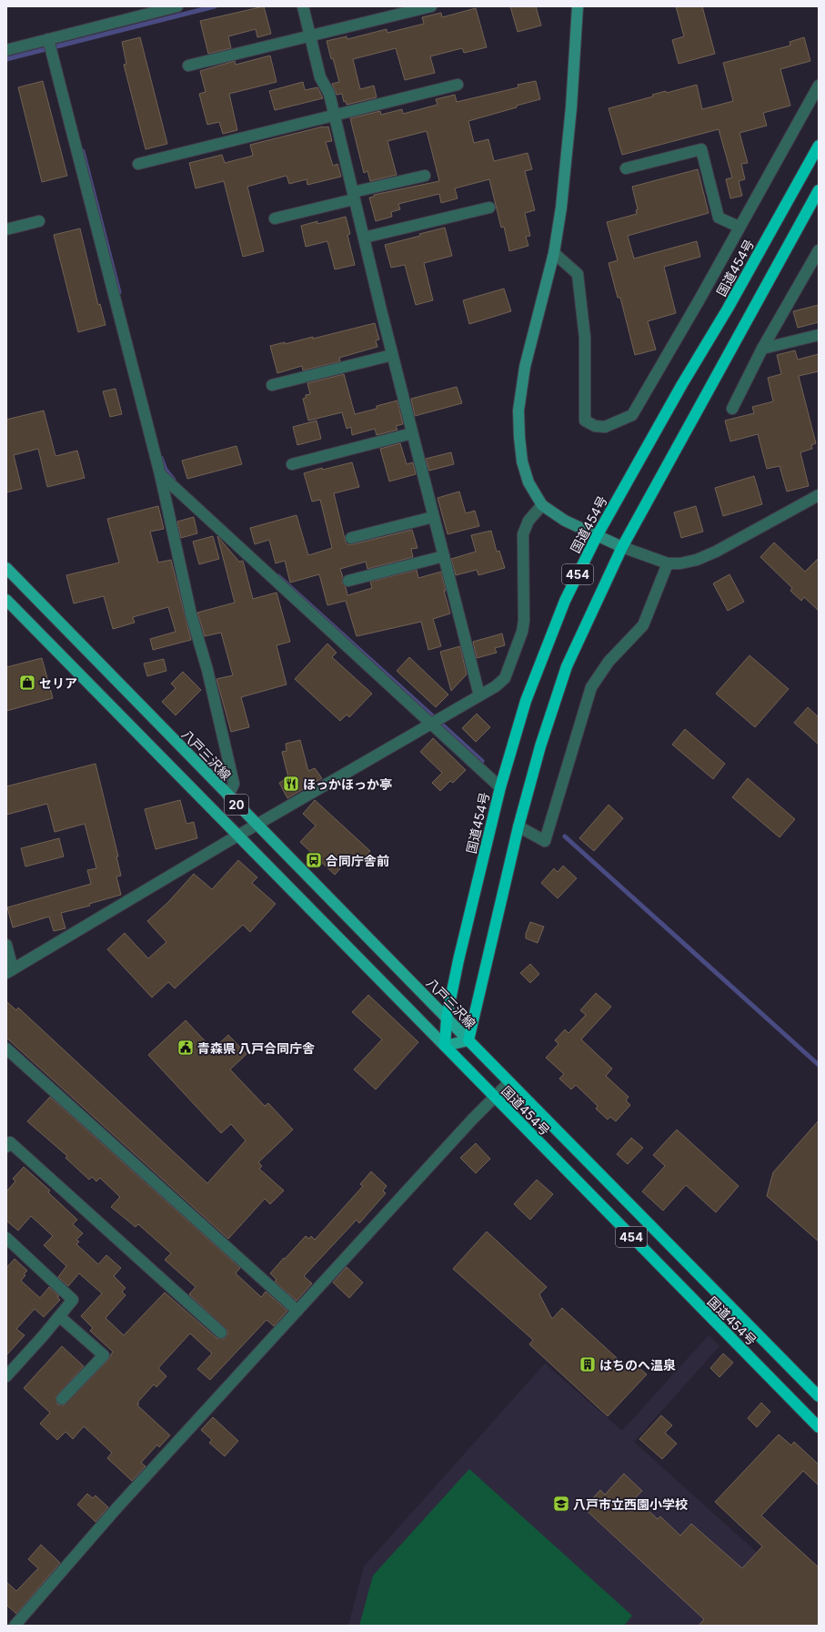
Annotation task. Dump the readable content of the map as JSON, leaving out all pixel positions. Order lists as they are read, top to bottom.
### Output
{
  "streets": {
    "highway": ["国道454号", "454"],
    "main road": ["八戸三沢線", "20"]
  },
  "crossings": [
    ["国道454号", "454"],
    ["国道454号", "八戸三沢線"],
    ["国道454号", "20"],
    ["454", "八戸三沢線"],
    ["八戸三沢線", "20"]
  ],
  "places": {
    "shop": ["セリア"],
    "restaurant": ["ほっかほっか亭"],
    "bus stop": ["合同庁舎前"],
    "public building": ["青森県 八戸合同庁舎"],
    "building": ["はちのへ温泉"],
    "school or university": ["八戸市立西園小学校"]
  }
}
